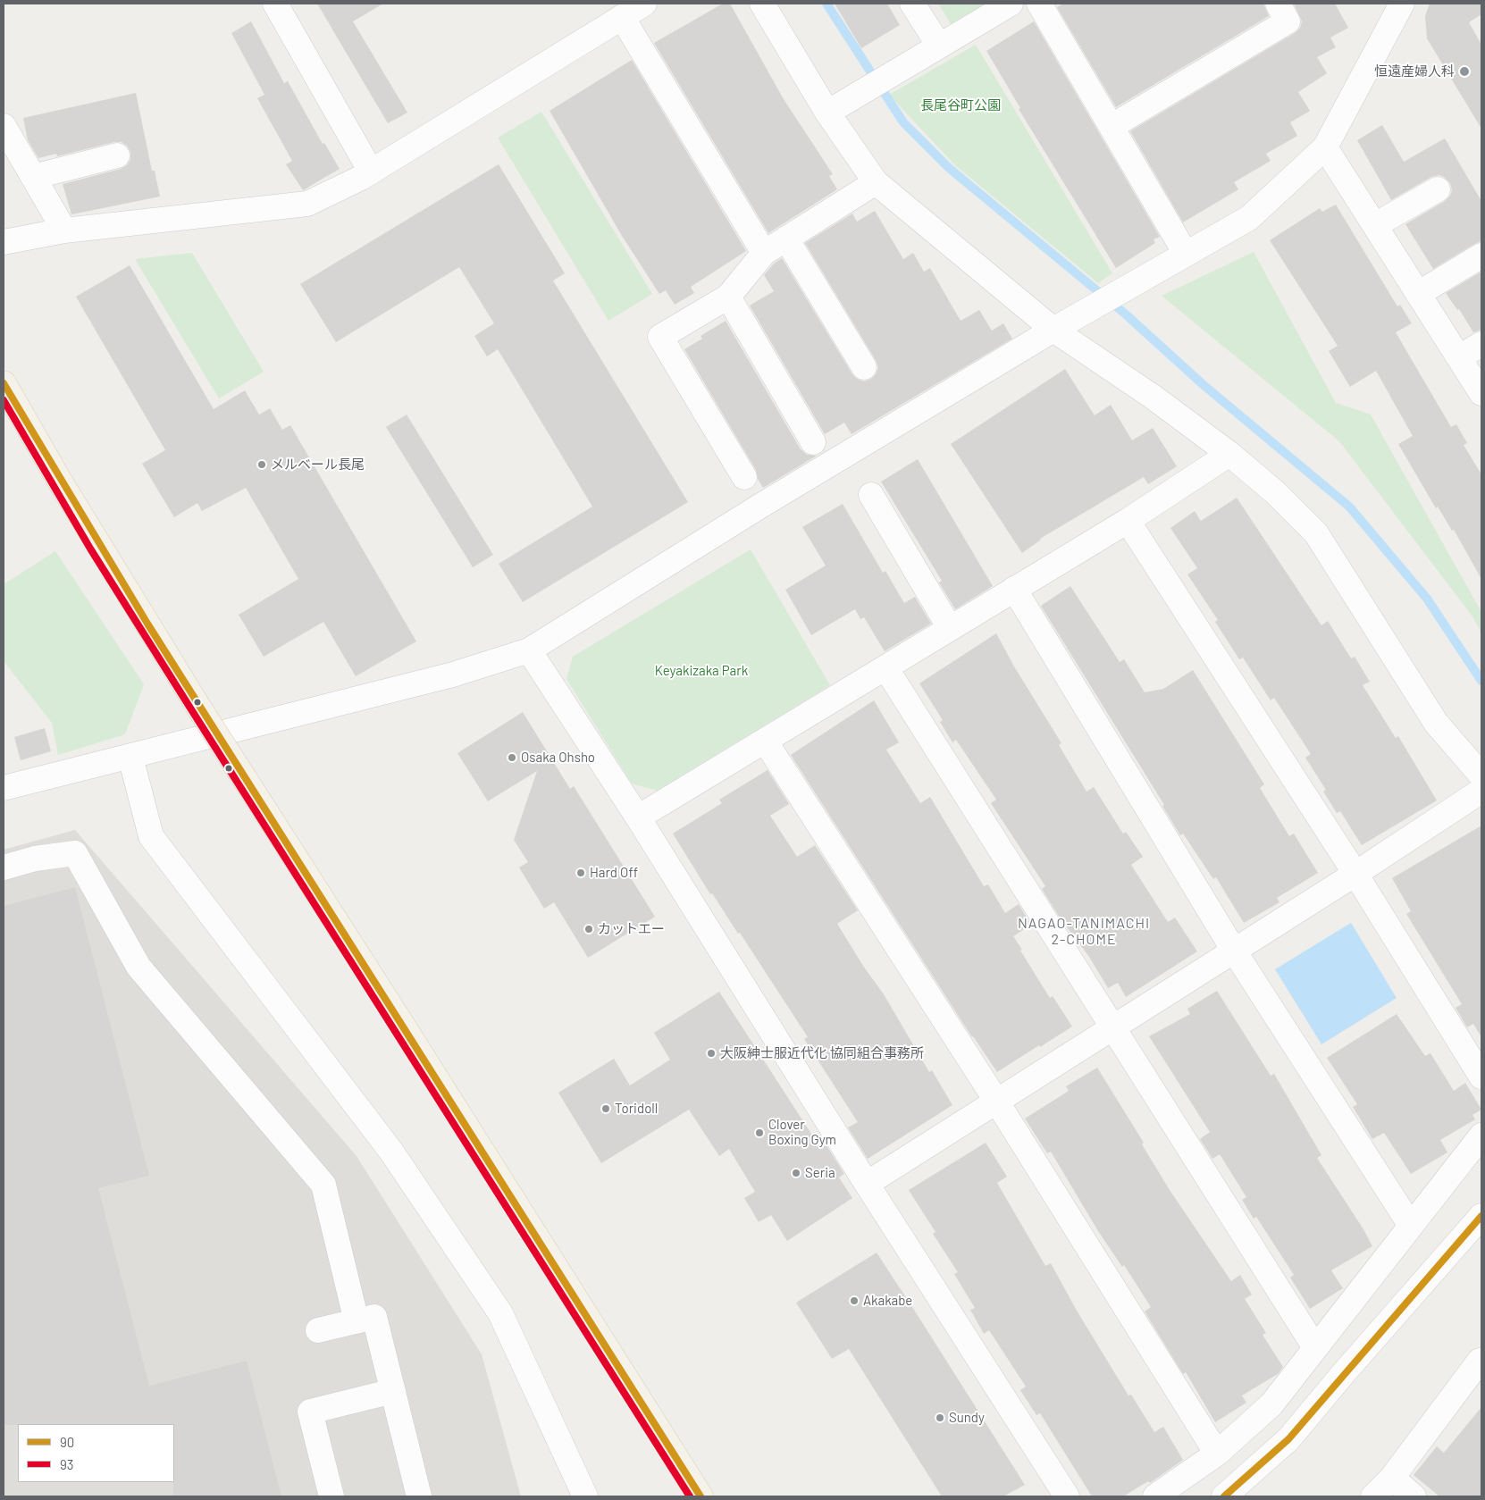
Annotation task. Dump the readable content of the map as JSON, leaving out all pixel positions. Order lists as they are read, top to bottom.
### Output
{
  "districts": ["NAGAO-TANIMACHI 2-CHOME"],
  "parks": ["長尾谷町公園", "Keyakizaka Park"],
  "places": [
    "恒遠産婦人科",
    "メルベール長尾",
    "Osaka Ohsho",
    "Hard Off",
    "カットエー",
    "大阪紳士服近代化 協同組合事務所",
    "Toridoll",
    "Clover Boxing Gym",
    "Seria",
    "Akakabe",
    "Sundy"
  ],
  "lines": ["transit line 90", "transit line 93"],
  "legend": ["90", "93"]
}
